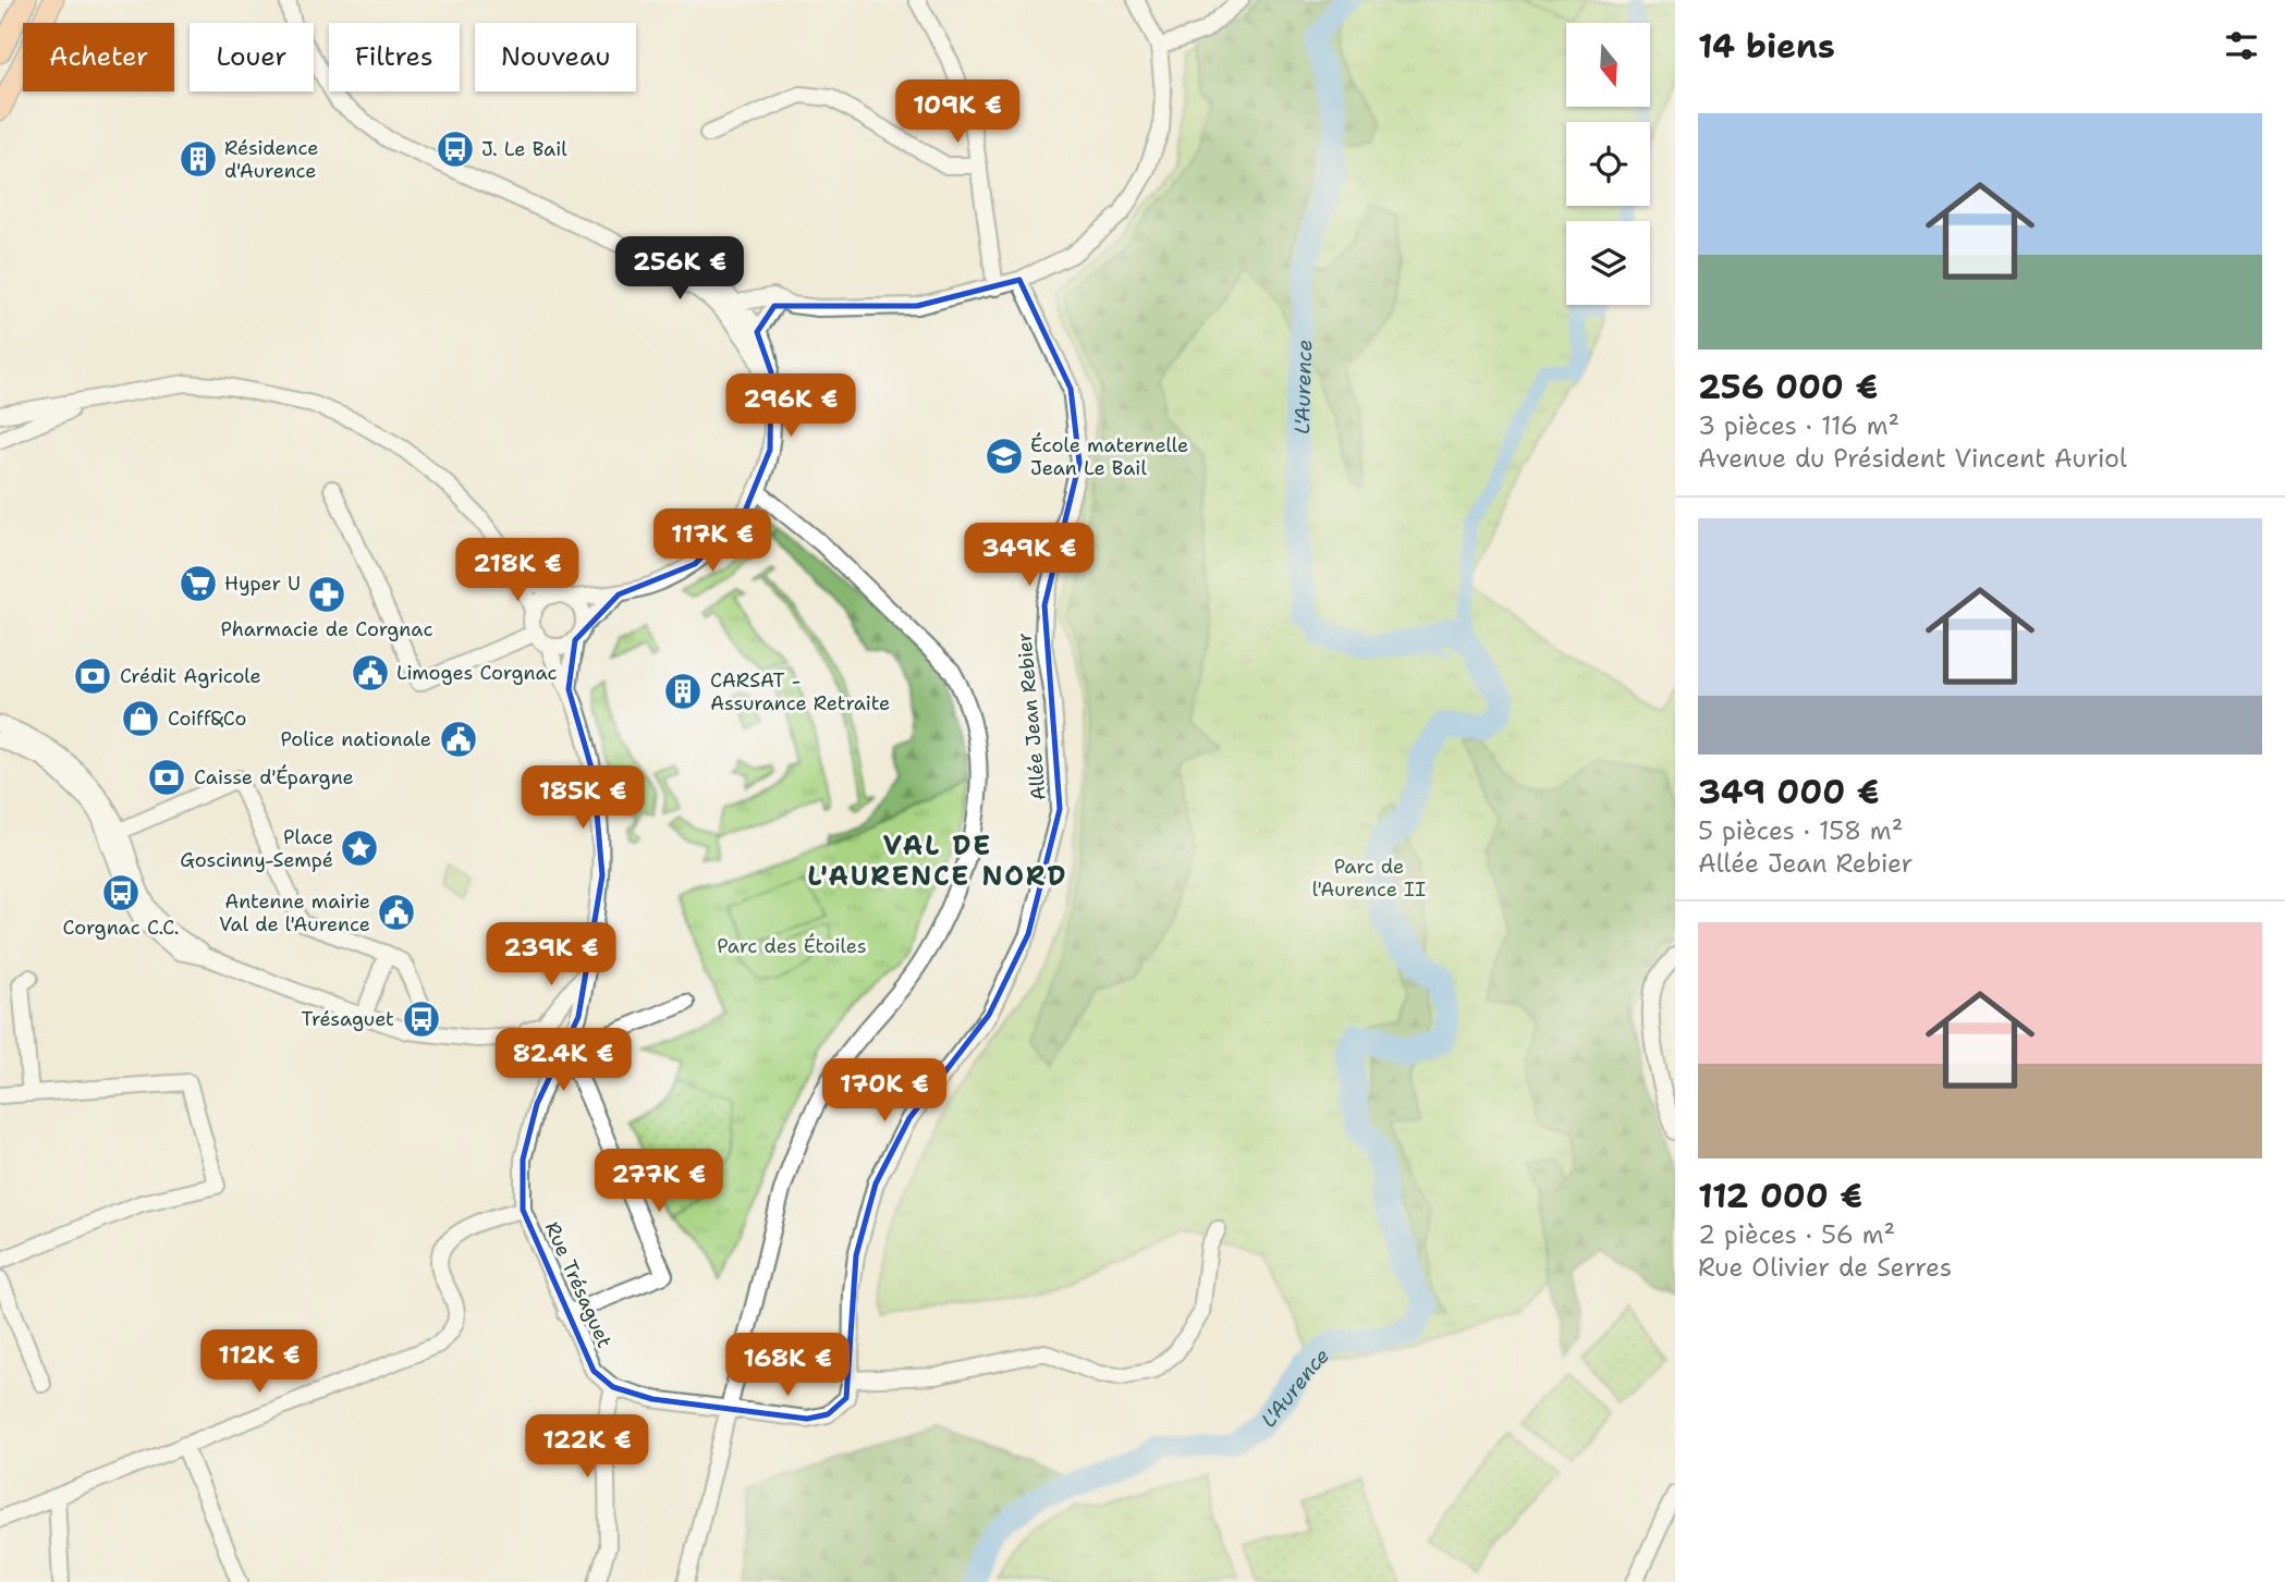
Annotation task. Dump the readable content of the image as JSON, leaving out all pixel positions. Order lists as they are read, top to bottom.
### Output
{
  "streets": {
    "street": ["Allée Jean Rebier", "Rue Trésaguet"]
  },
  "districts": ["VAL DE L'AURENCE NORD"],
  "water": ["L'Aurence"],
  "parks": ["Parc de l'Aurence II", "Parc des Étoiles"],
  "places": {
    "bus stop": ["J. Le Bail", "Corgnac C.C.", "Trésaguet"],
    "building": ["Résidence d'Aurence", "CARSAT - Assurance Retraite"],
    "school or university": ["École maternelle Jean Le Bail"],
    "supermarket": ["Hyper U"],
    "pharmacy": ["Pharmacie de Corgnac"],
    "public building": ["Limoges Corgnac", "Police nationale", "Antenne mairie Val de l'Aurence"],
    "bank": ["Crédit Agricole", "Caisse d'Épargne"],
    "shop": ["Coiff&Co"],
    "place": ["Place Goscinny-Sempé"]
  },
  "north": "bottom",
  "page": {
    "heading": "14 biens",
    "chip": [
      "Acheter",
      "Louer",
      "Filtres",
      "Nouveau"
    ],
    "price": [
      "109K €",
      "256K €",
      "296K €",
      "117K €",
      "349K €",
      "218K €",
      "185K €",
      "239K €",
      "82.4K €",
      "170K €",
      "277K €",
      "112K €",
      "168K €",
      "122K €"
    ],
    "list": [
      {
        "name": "256 000 €",
        "note": "3 pièces · 116 m² · Avenue du Président Vincent Auriol"
      },
      {
        "name": "349 000 €",
        "note": "5 pièces · 158 m² · Allée Jean Rebier"
      },
      {
        "name": "112 000 €",
        "note": "2 pièces · 56 m² · Rue Olivier de Serres"
      }
    ]
  }
}
